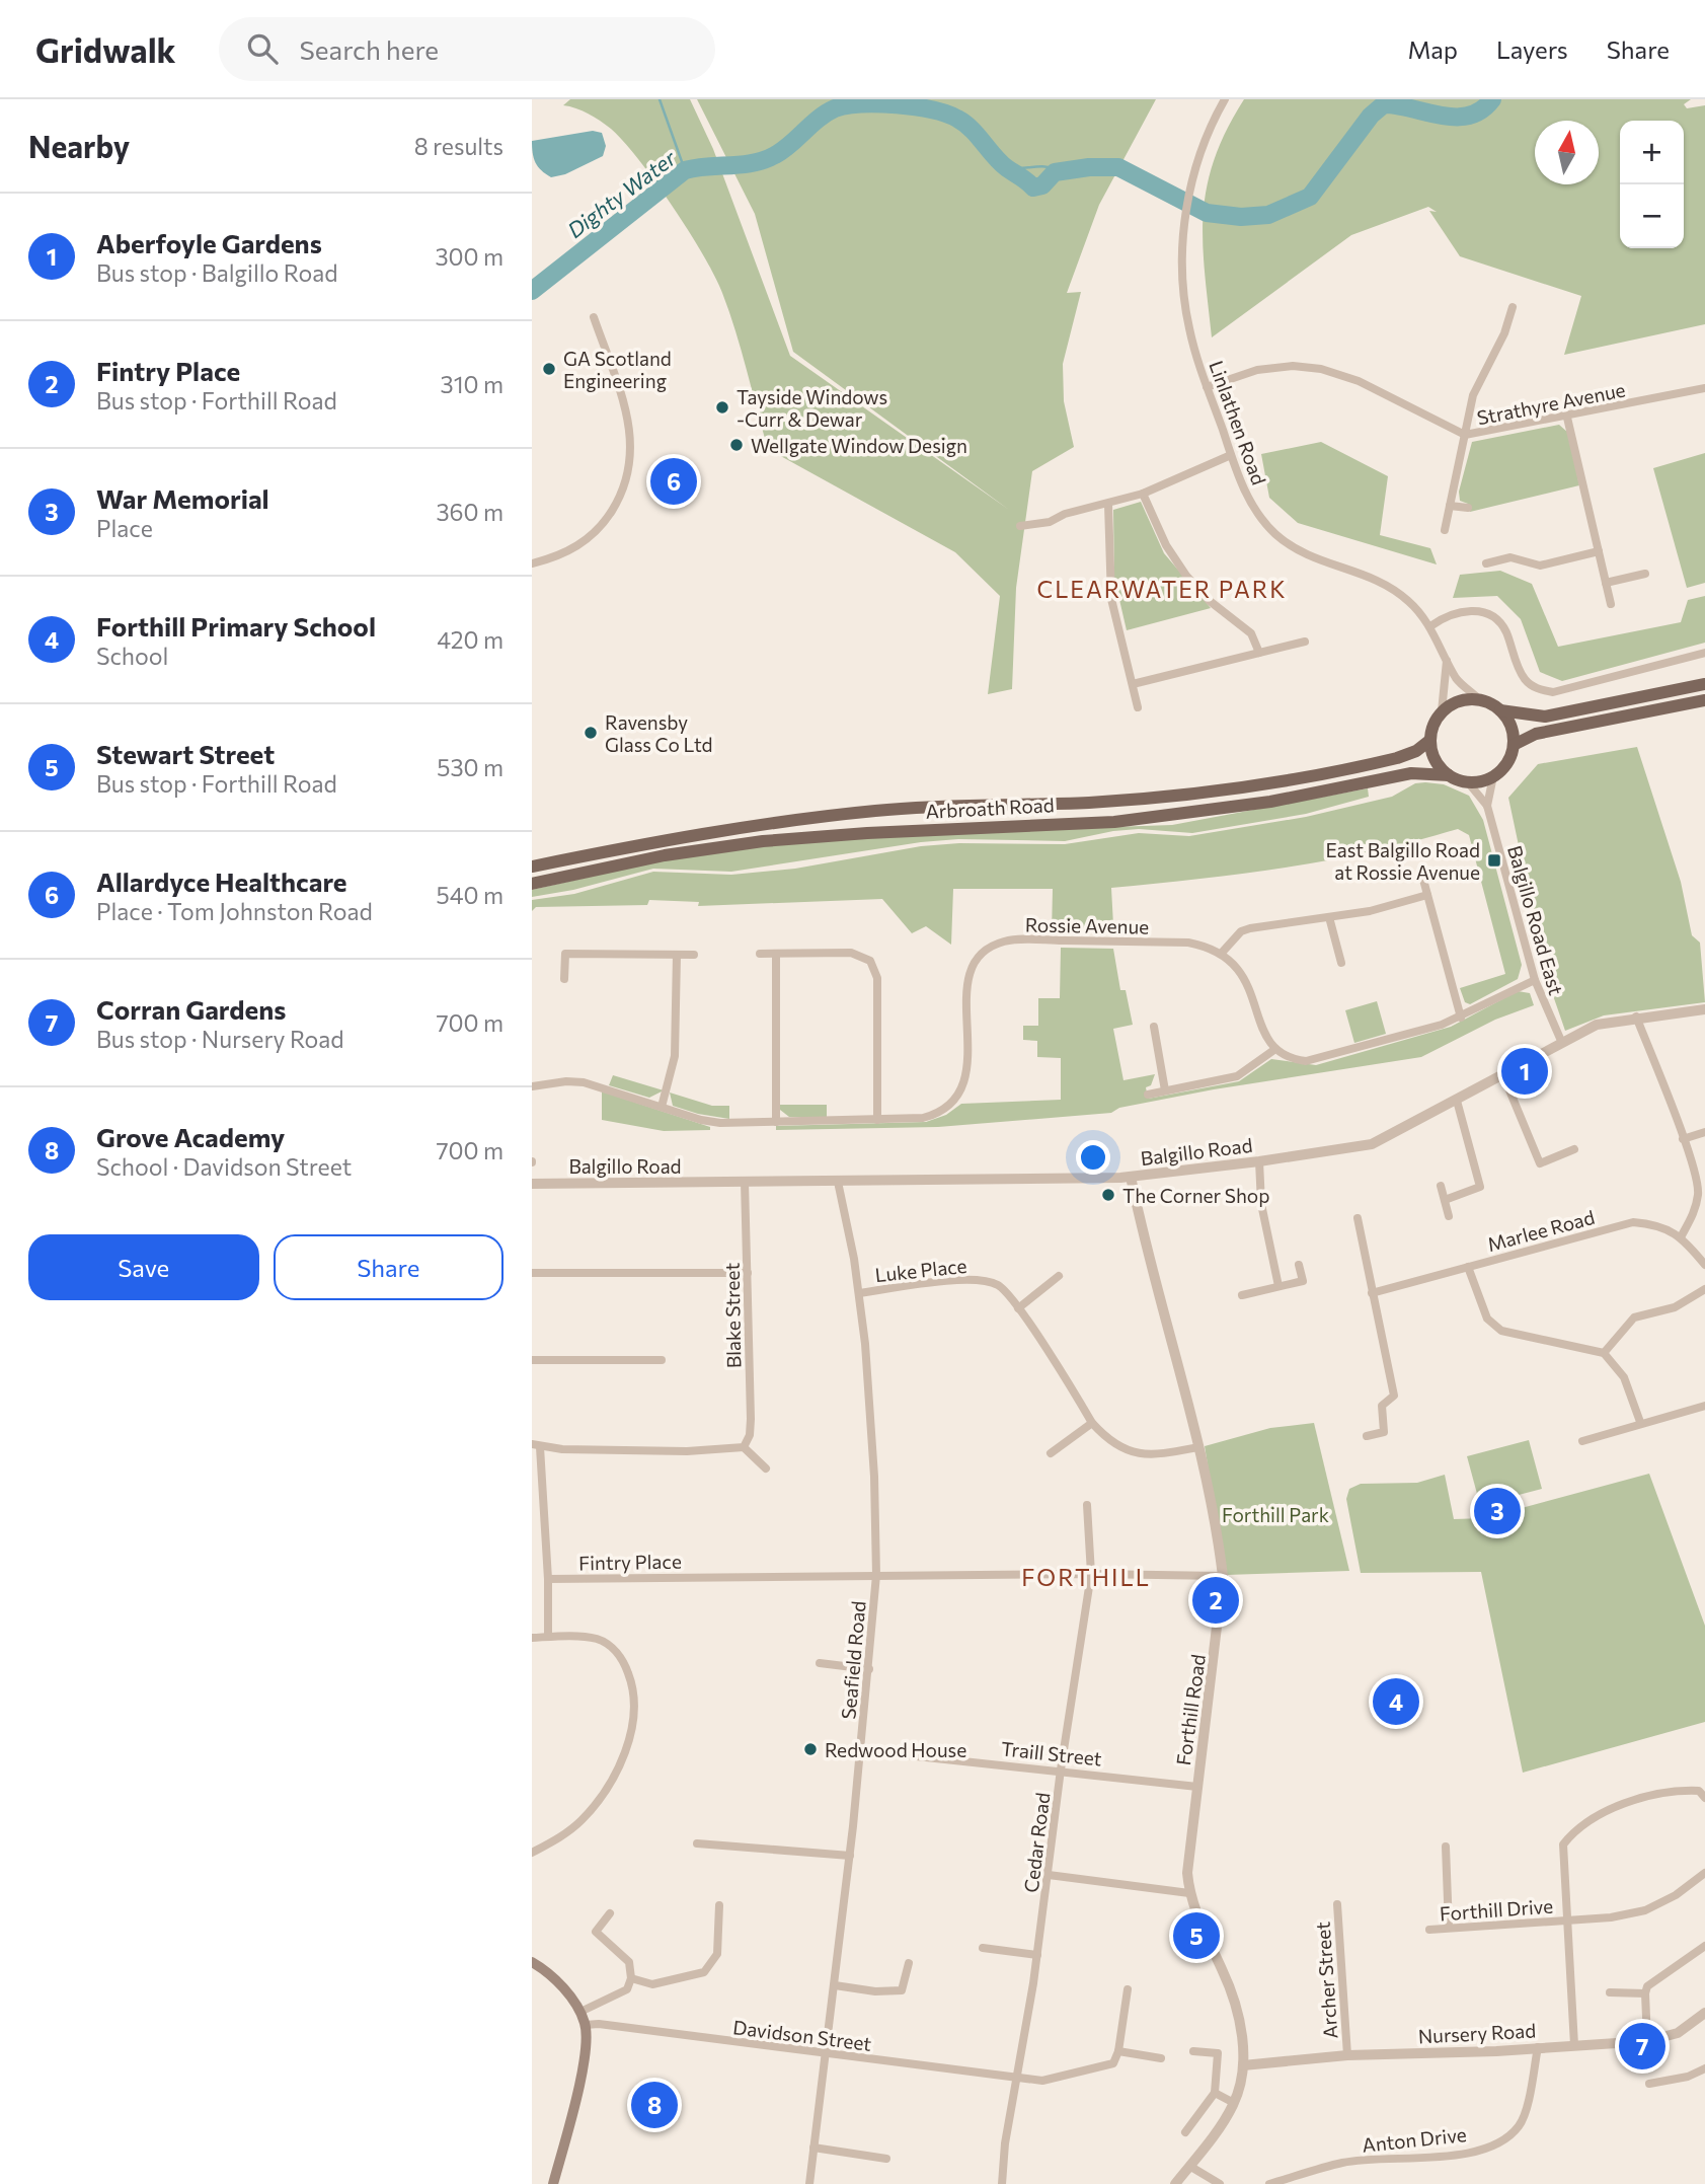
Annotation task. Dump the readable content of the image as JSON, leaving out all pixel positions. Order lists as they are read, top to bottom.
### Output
{
  "streets": {
    "main road": ["Arbroath Road"],
    "street": [
      "Strathyre Avenue",
      "Linlathen Road",
      "Balgillo Road East",
      "Rossie Avenue",
      "Balgillo Road",
      "Marlee Road",
      "Luke Place",
      "Blake Street",
      "Fintry Place",
      "Seafield Road",
      "Forthill Road",
      "Traill Street",
      "Cedar Road",
      "Forthill Drive",
      "Archer Street",
      "Nursery Road",
      "Davidson Street",
      "Anton Drive"
    ]
  },
  "crossings": [
    ["Strathyre Avenue", "Linlathen Road"],
    ["Linlathen Road", "Arbroath Road"],
    ["Linlathen Road", "Balgillo Road East"],
    ["Arbroath Road", "Balgillo Road East"],
    ["Balgillo Road East", "Balgillo Road"],
    ["Balgillo Road", "Blake Street"],
    ["Balgillo Road", "Seafield Road"],
    ["Balgillo Road", "Forthill Road"],
    ["Luke Place", "Seafield Road"],
    ["Luke Place", "Forthill Road"],
    ["Fintry Place", "Seafield Road"],
    ["Fintry Place", "Forthill Road"],
    ["Fintry Place", "Cedar Road"],
    ["Seafield Road", "Traill Street"],
    ["Seafield Road", "Davidson Street"],
    ["Forthill Road", "Traill Street"],
    ["Forthill Road", "Nursery Road"],
    ["Traill Street", "Cedar Road"],
    ["Cedar Road", "Davidson Street"],
    ["Forthill Drive", "Nursery Road"],
    ["Archer Street", "Nursery Road"],
    ["Nursery Road", "Anton Drive"]
  ],
  "districts": ["CLEARWATER PARK", "FORTHILL"],
  "water": ["Dighty Water"],
  "parks": ["Forthill Park"],
  "places": {
    "other": [
      "GA Scotland Engineering",
      "Tayside Windows -Curr & Dewar",
      "Wellgate Window Design",
      "Ravensby Glass Co Ltd",
      "The Corner Shop",
      "Redwood House"
    ],
    "transit": ["East Balgillo Road at Rossie Avenue"]
  },
  "north": "top",
  "page": {
    "header": "Gridwalk",
    "search": "Search here",
    "nav": ["Map", "Layers", "Share"],
    "heading": ["Nearby", "8 results"],
    "map_buttons": ["+", "−"],
    "list": [
      {
        "mark": "1",
        "name": "Aberfoyle Gardens",
        "note": "Bus stop · Balgillo Road",
        "value": "300 m"
      },
      {
        "mark": "2",
        "name": "Fintry Place",
        "note": "Bus stop · Forthill Road",
        "value": "310 m"
      },
      {
        "mark": "3",
        "name": "War Memorial",
        "note": "Place",
        "value": "360 m"
      },
      {
        "mark": "4",
        "name": "Forthill Primary School",
        "note": "School",
        "value": "420 m"
      },
      {
        "mark": "5",
        "name": "Stewart Street",
        "note": "Bus stop · Forthill Road",
        "value": "530 m"
      },
      {
        "mark": "6",
        "name": "Allardyce Healthcare",
        "note": "Place · Tom Johnston Road",
        "value": "540 m"
      },
      {
        "mark": "7",
        "name": "Corran Gardens",
        "note": "Bus stop · Nursery Road",
        "value": "700 m"
      },
      {
        "mark": "8",
        "name": "Grove Academy",
        "note": "School · Davidson Street",
        "value": "700 m"
      }
    ],
    "pins": [
      "6",
      "1",
      "3",
      "2",
      "4",
      "5",
      "7",
      "8"
    ],
    "buttons": ["Save", "Share"]
  }
}
